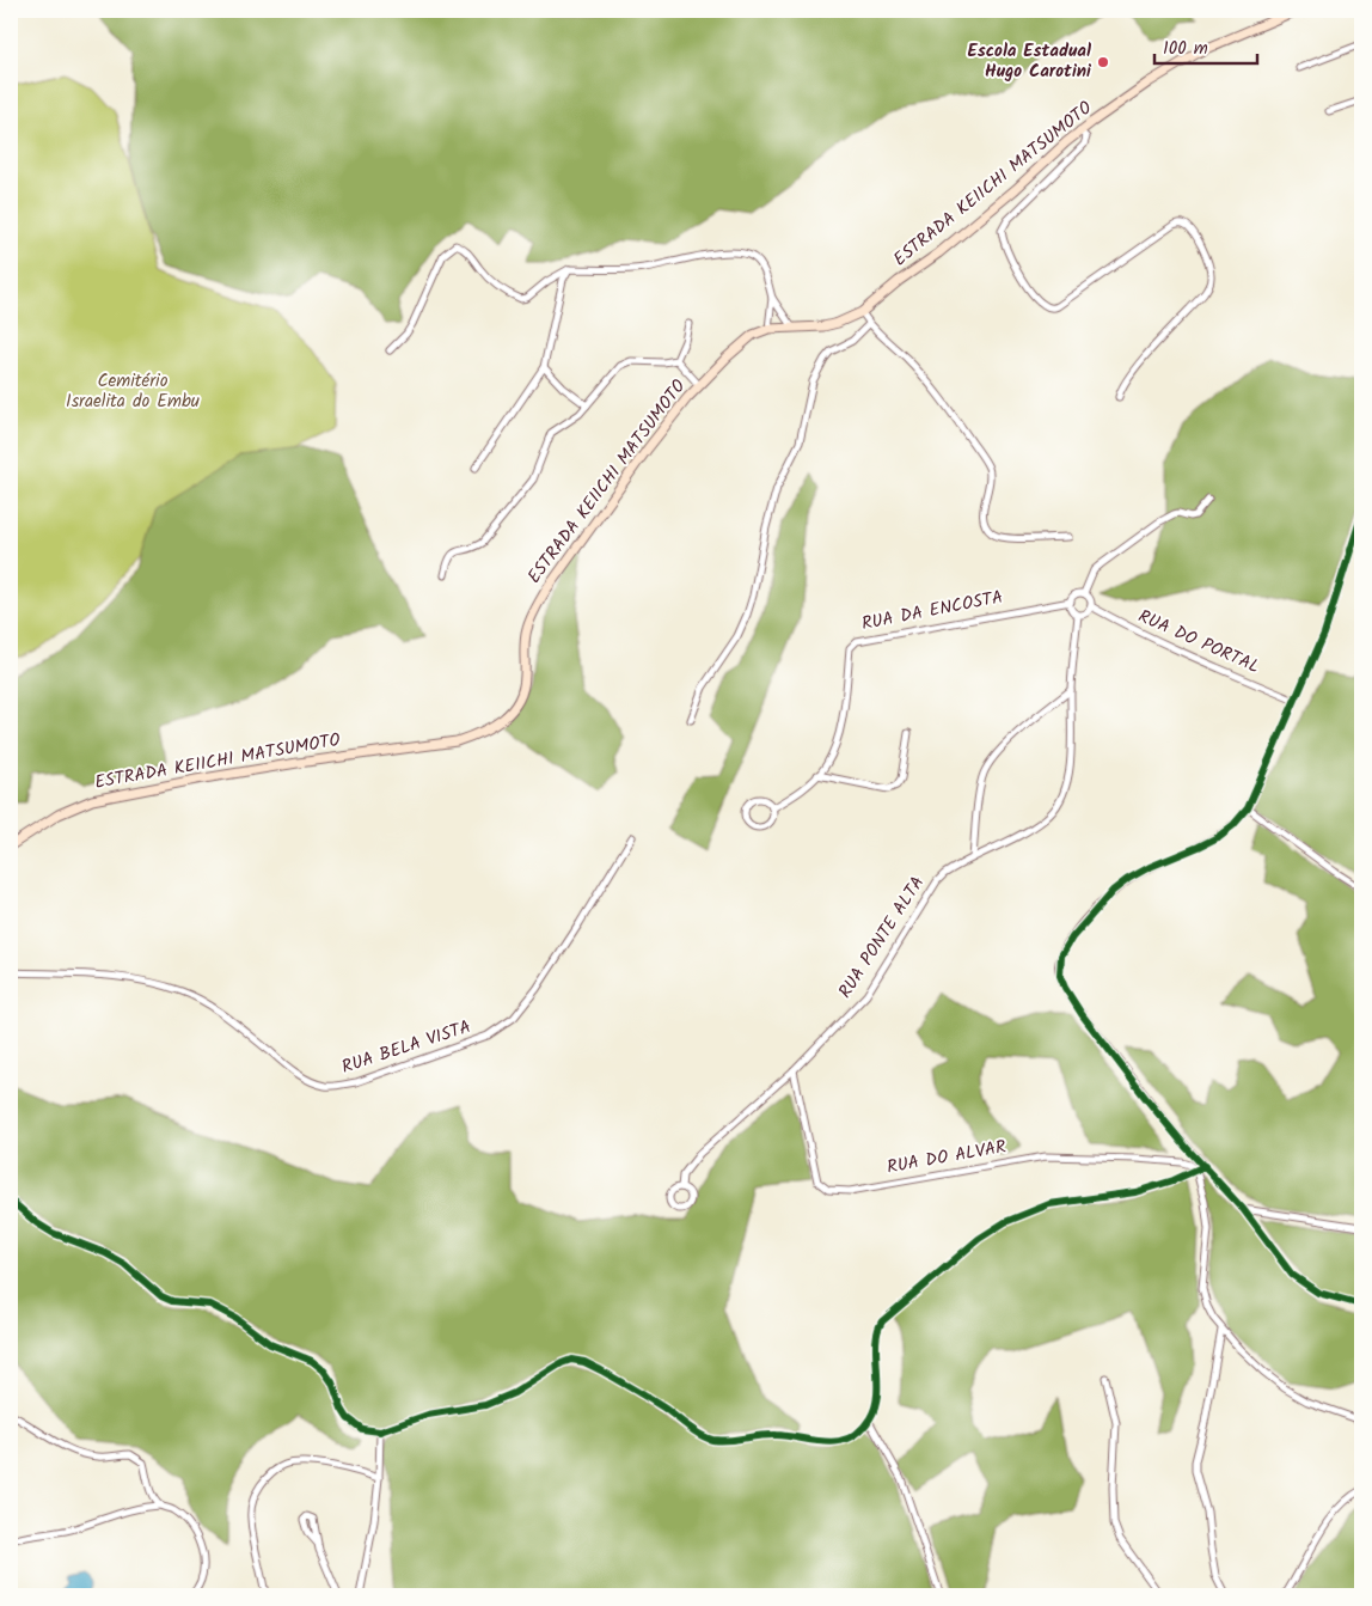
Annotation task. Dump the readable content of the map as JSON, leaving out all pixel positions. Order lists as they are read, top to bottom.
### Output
{
  "streets": {
    "main road": ["ESTRADA KEIICHI MATSUMOTO"],
    "street": [
      "RUA DA ENCOSTA",
      "RUA DO PORTAL",
      "RUA PONTE ALTA",
      "RUA BELA VISTA",
      "RUA DO ALVAR"
    ]
  },
  "crossings": [
    ["RUA DA ENCOSTA", "RUA DO PORTAL"],
    ["RUA DA ENCOSTA", "RUA PONTE ALTA"],
    ["RUA DO PORTAL", "RUA PONTE ALTA"],
    ["RUA PONTE ALTA", "RUA DO ALVAR"]
  ],
  "parks": ["Cemitério Israelita do Embu"],
  "places": ["Escola Estadual Hugo Carotini"],
  "scale_bar": "100 m"
}
